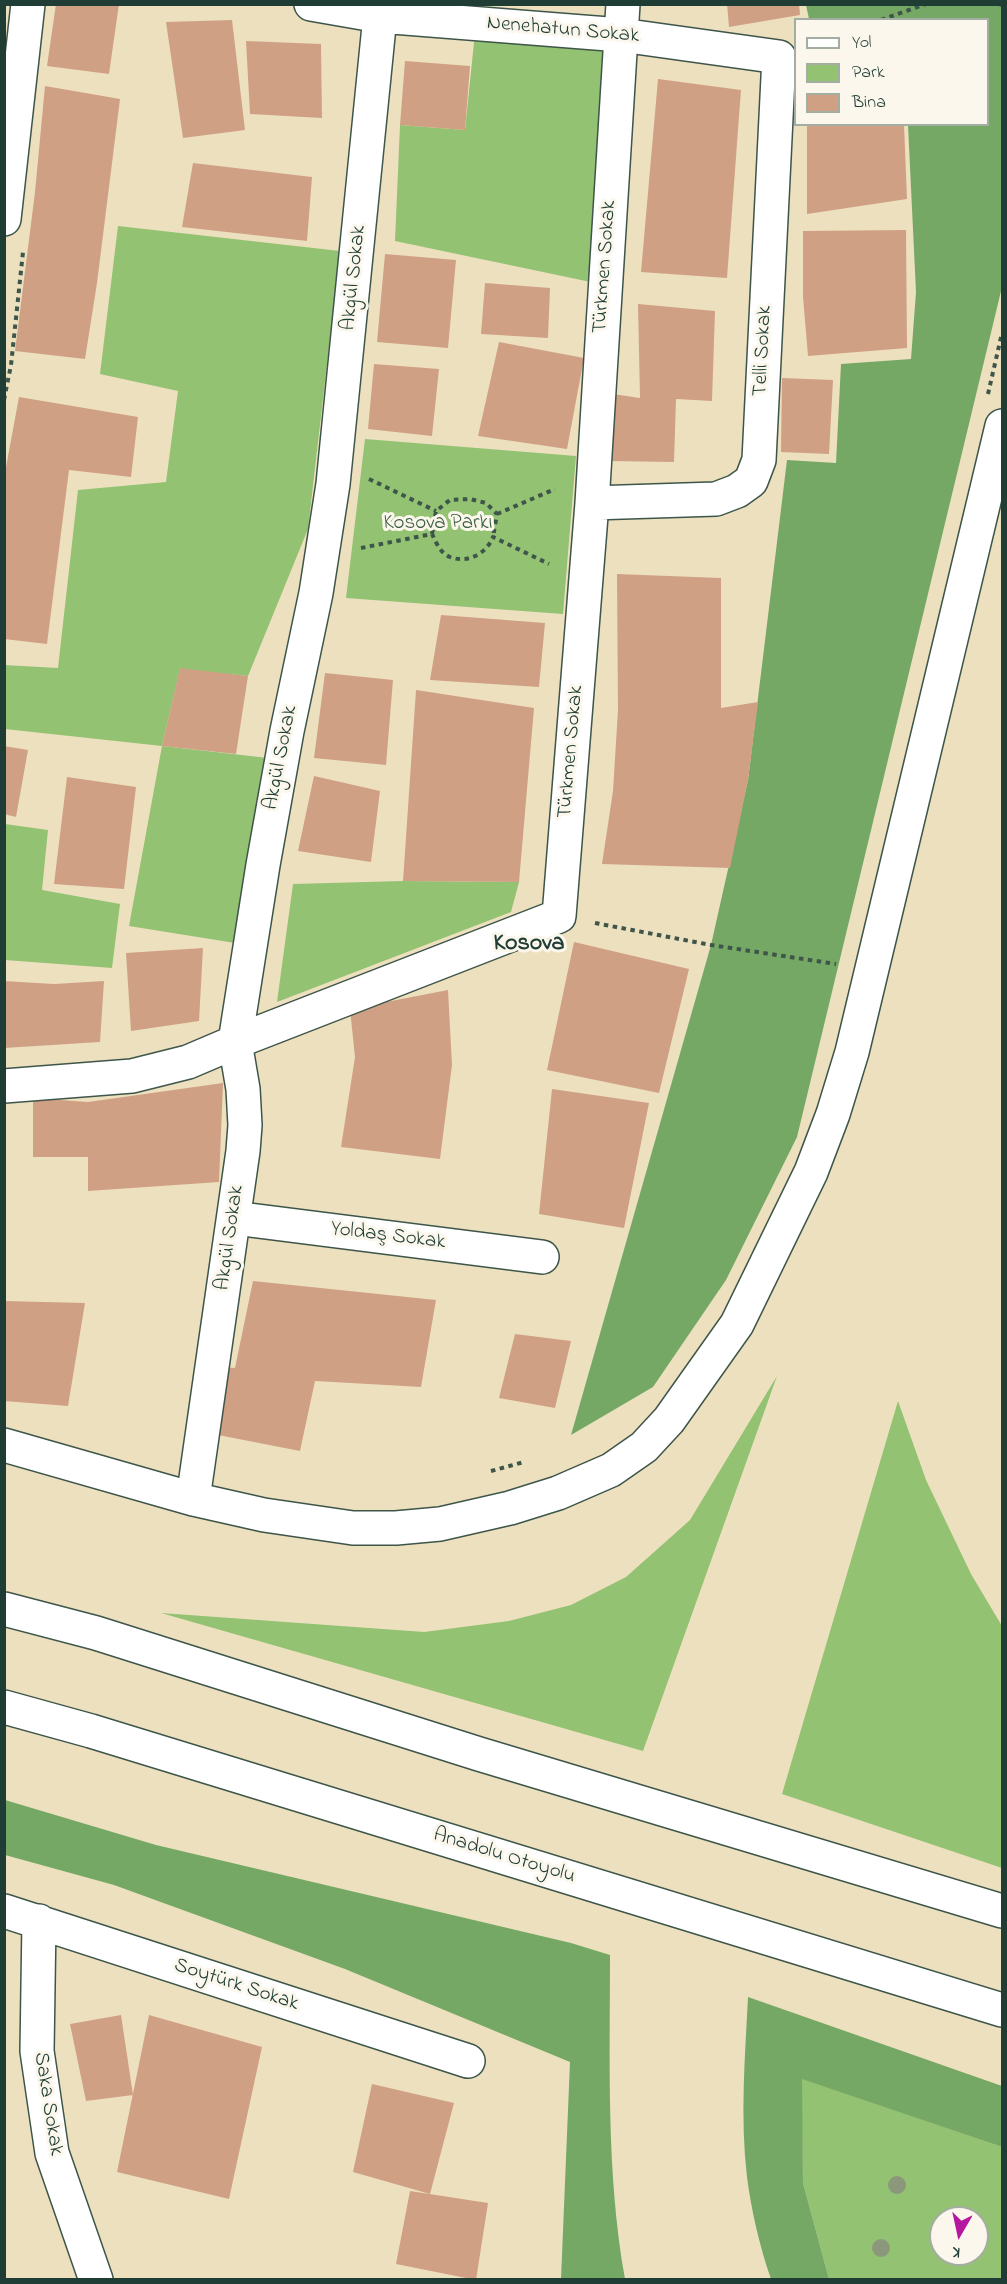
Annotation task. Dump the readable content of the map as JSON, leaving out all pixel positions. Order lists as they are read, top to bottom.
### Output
{
  "streets": {
    "main road": [
      "Nenehatun Sokak",
      "Türkmen Sokak",
      "Akgül Sokak",
      "Telli Sokak",
      "Yoldaş Sokak",
      "Anadolu Otoyolu",
      "Soytürk Sokak",
      "Saka Sokak"
    ]
  },
  "crossings": [
    ["Nenehatun Sokak", "Türkmen Sokak"],
    ["Nenehatun Sokak", "Akgül Sokak"],
    ["Nenehatun Sokak", "Telli Sokak"],
    ["Türkmen Sokak", "Telli Sokak"],
    ["Akgül Sokak", "Yoldaş Sokak"],
    ["Soytürk Sokak", "Saka Sokak"]
  ],
  "districts": ["Kosova"],
  "parks": ["Kosova Parkı"],
  "legend": ["Yol", "Park", "Bina"],
  "north": "bottom"
}
